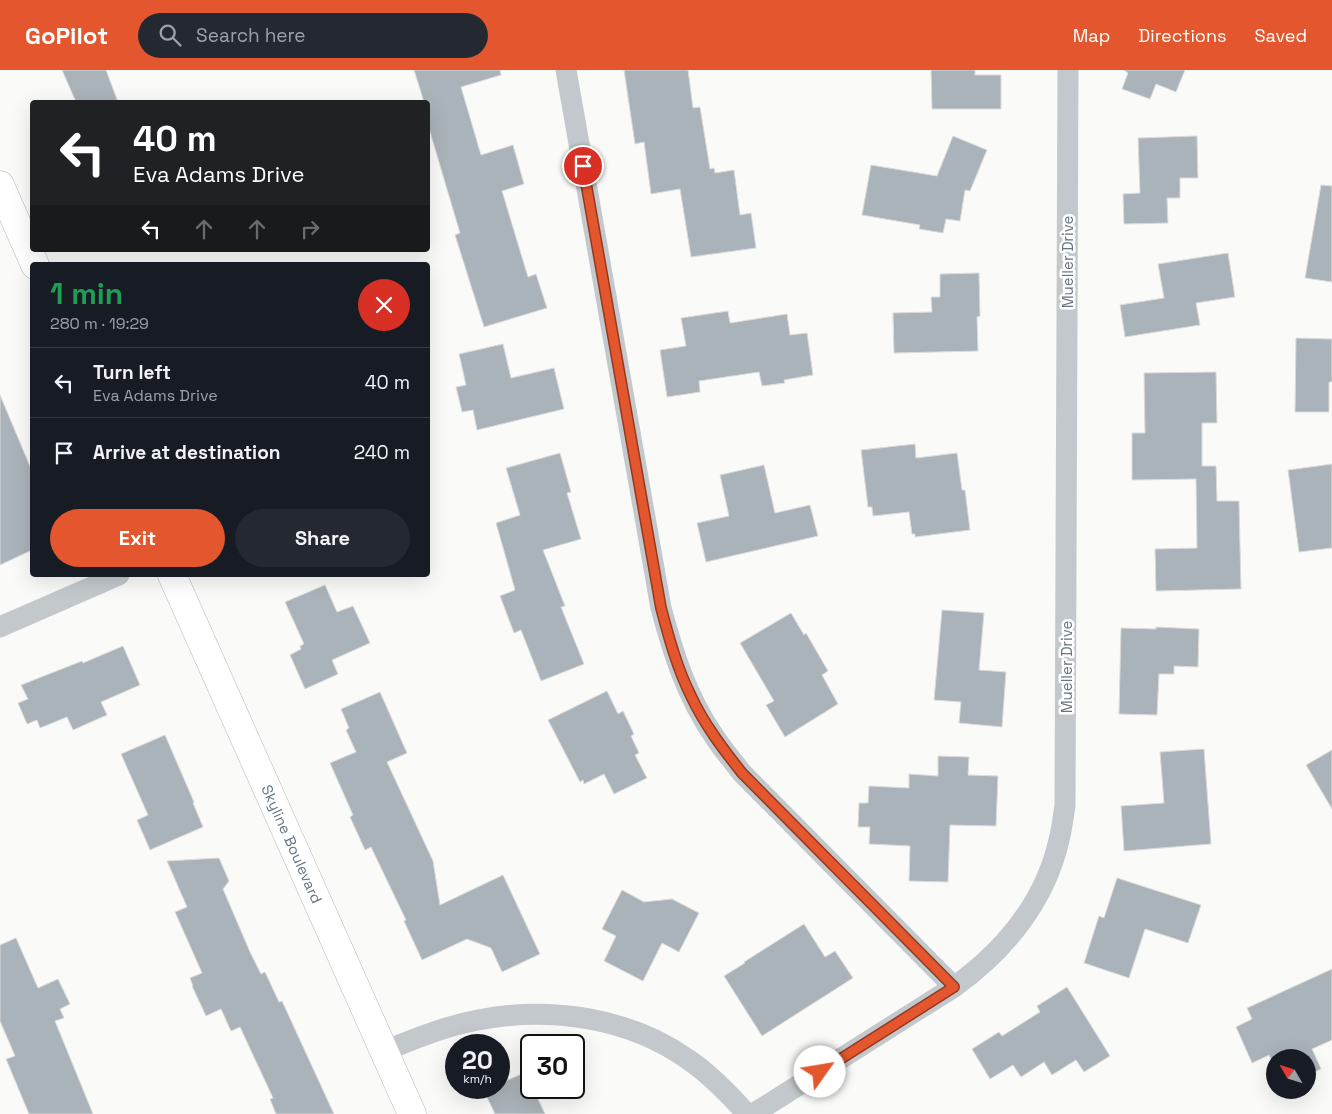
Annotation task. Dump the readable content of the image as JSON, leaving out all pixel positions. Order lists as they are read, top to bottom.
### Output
{
  "streets": {
    "street": ["Mueller Drive", "Skyline Boulevard"]
  },
  "north": "top left",
  "page": {
    "header": "GoPilot",
    "search": "Search here",
    "nav": ["Map", "Directions", "Saved"],
    "turn": ["40 m", "Eva Adams Drive"],
    "heading": ["1 min", "280 m · 19:29"],
    "list": [
      {
        "name": "Turn left",
        "note": "Eva Adams Drive",
        "value": "40 m"
      },
      {
        "name": "Arrive at destination",
        "value": "240 m"
      }
    ],
    "buttons": ["Exit", "Share"],
    "speed": "20 km/h",
    "limit": "30"
  }
}
